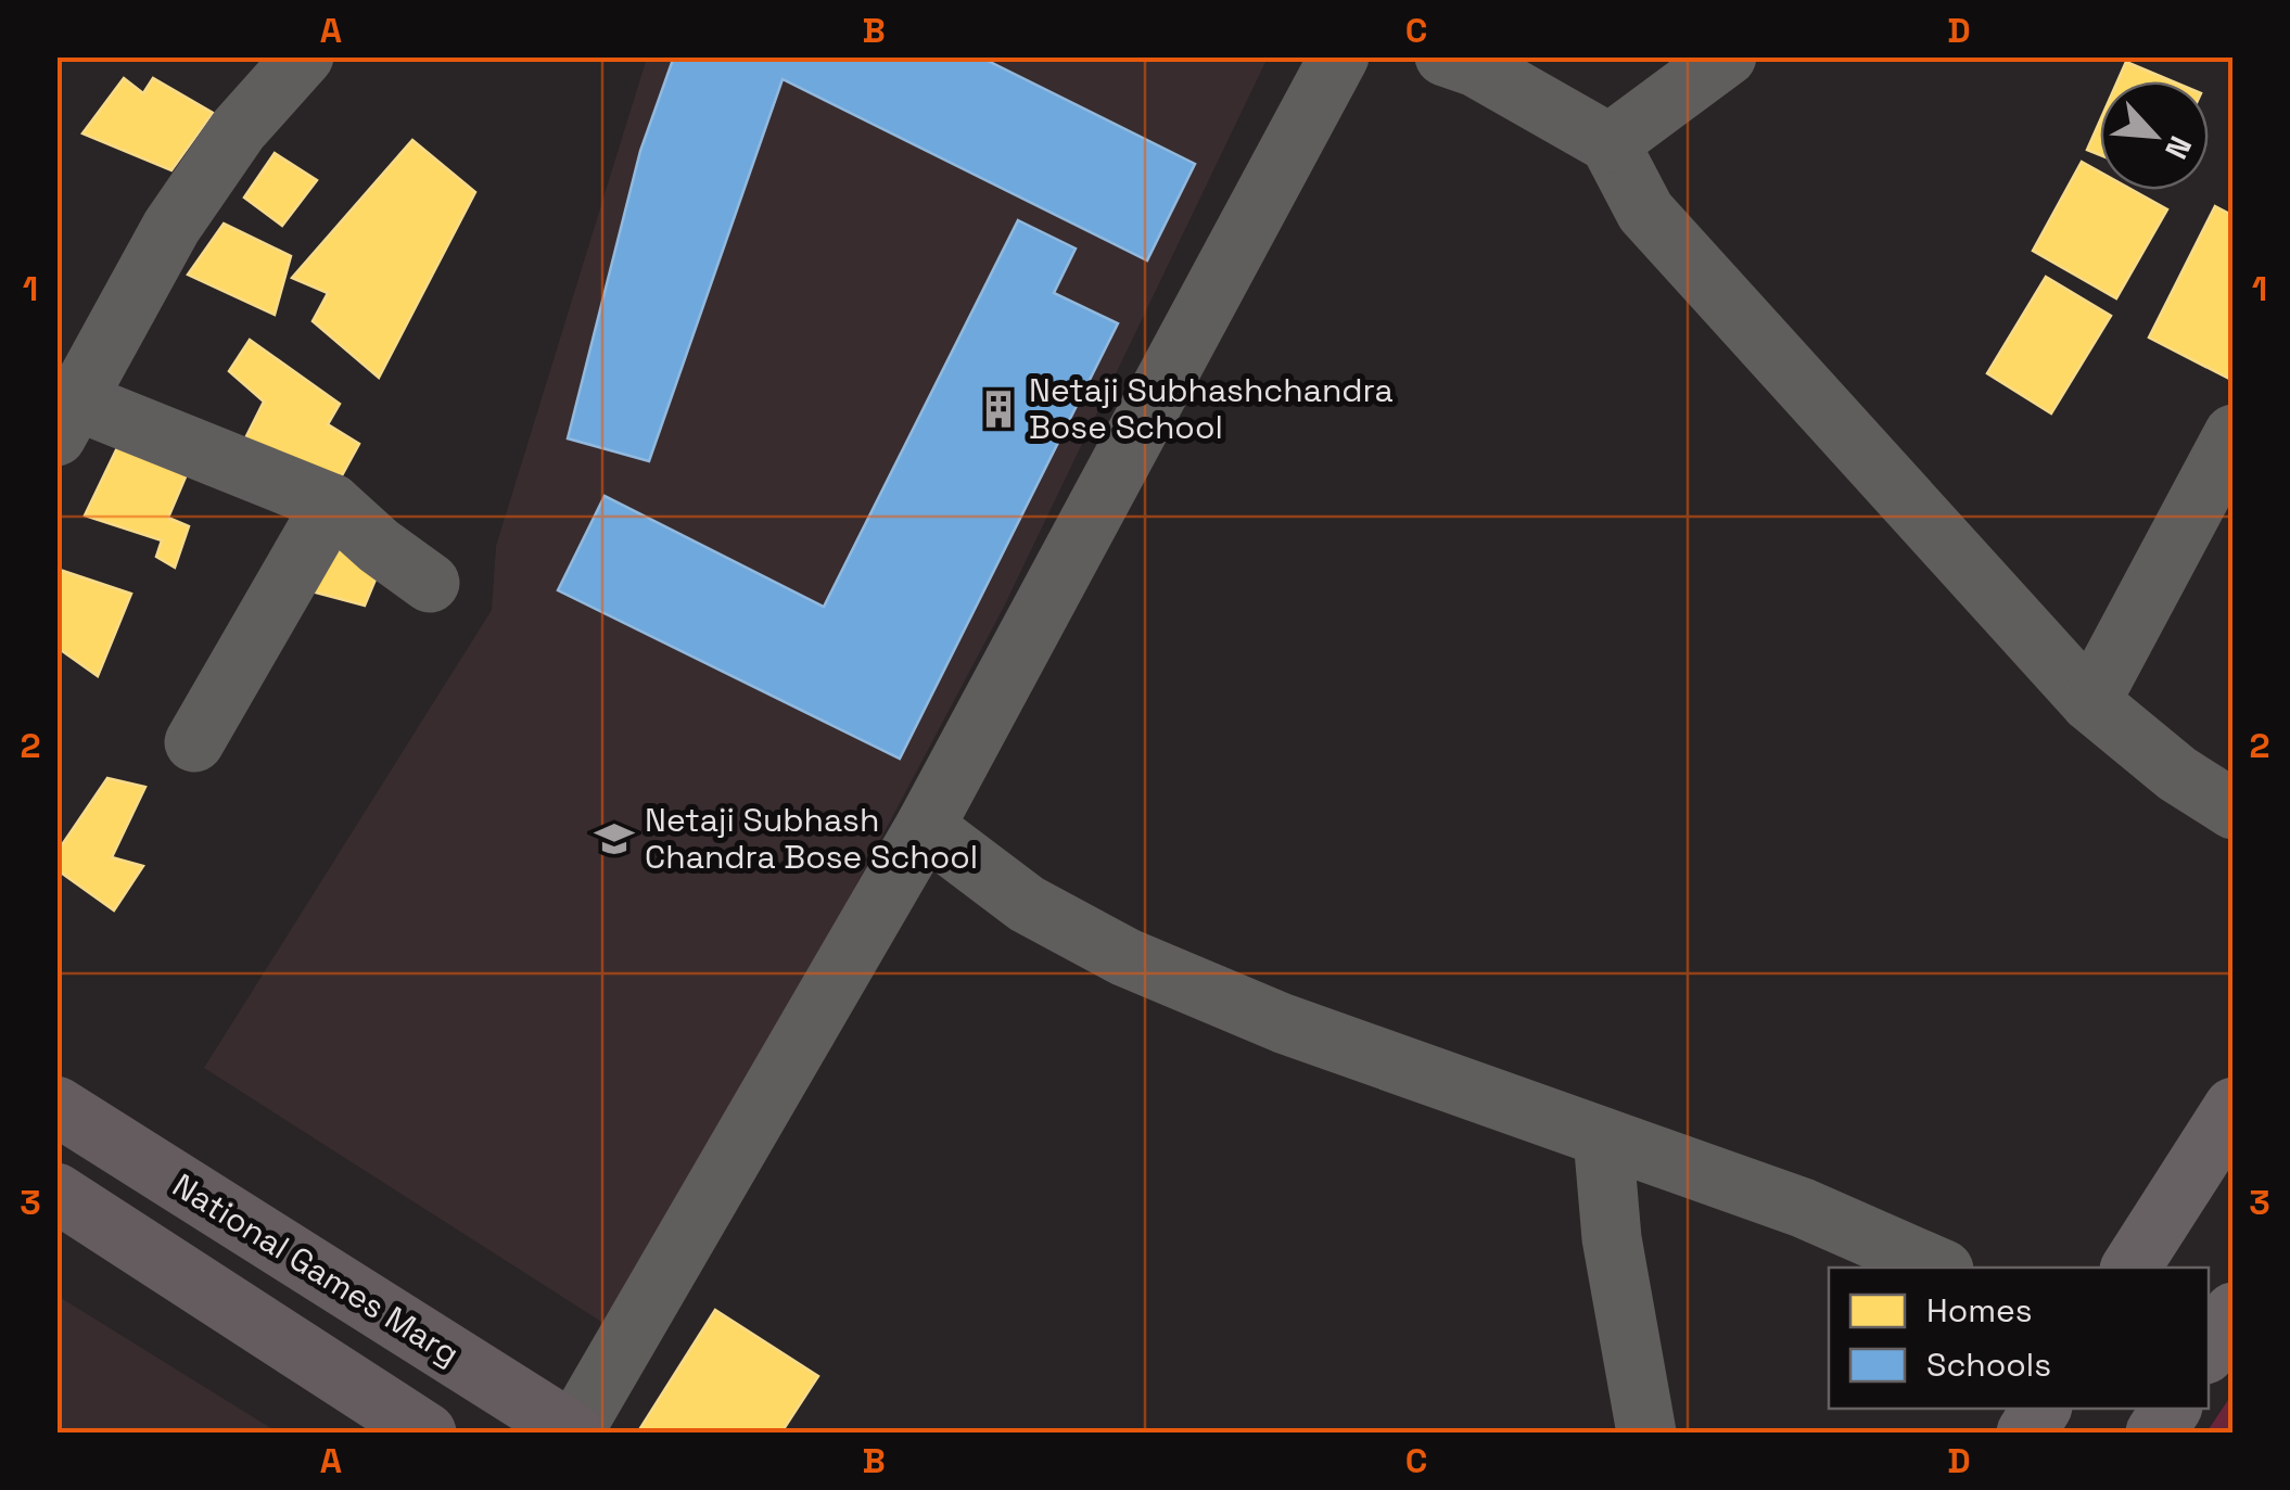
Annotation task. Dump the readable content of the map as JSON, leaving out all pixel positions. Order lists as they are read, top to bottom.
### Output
{
  "streets": {
    "main road": ["National Games Marg"]
  },
  "places": {
    "building": ["Netaji Subhashchandra Bose School"],
    "school or university": ["Netaji Subhash Chandra Bose School"]
  },
  "legend": ["Homes", "Schools"],
  "north": "bottom right",
  "grid": {
    "columns": [
      "A",
      "B",
      "C",
      "D"
    ],
    "rows": ["1", "2", "3"]
  }
}
